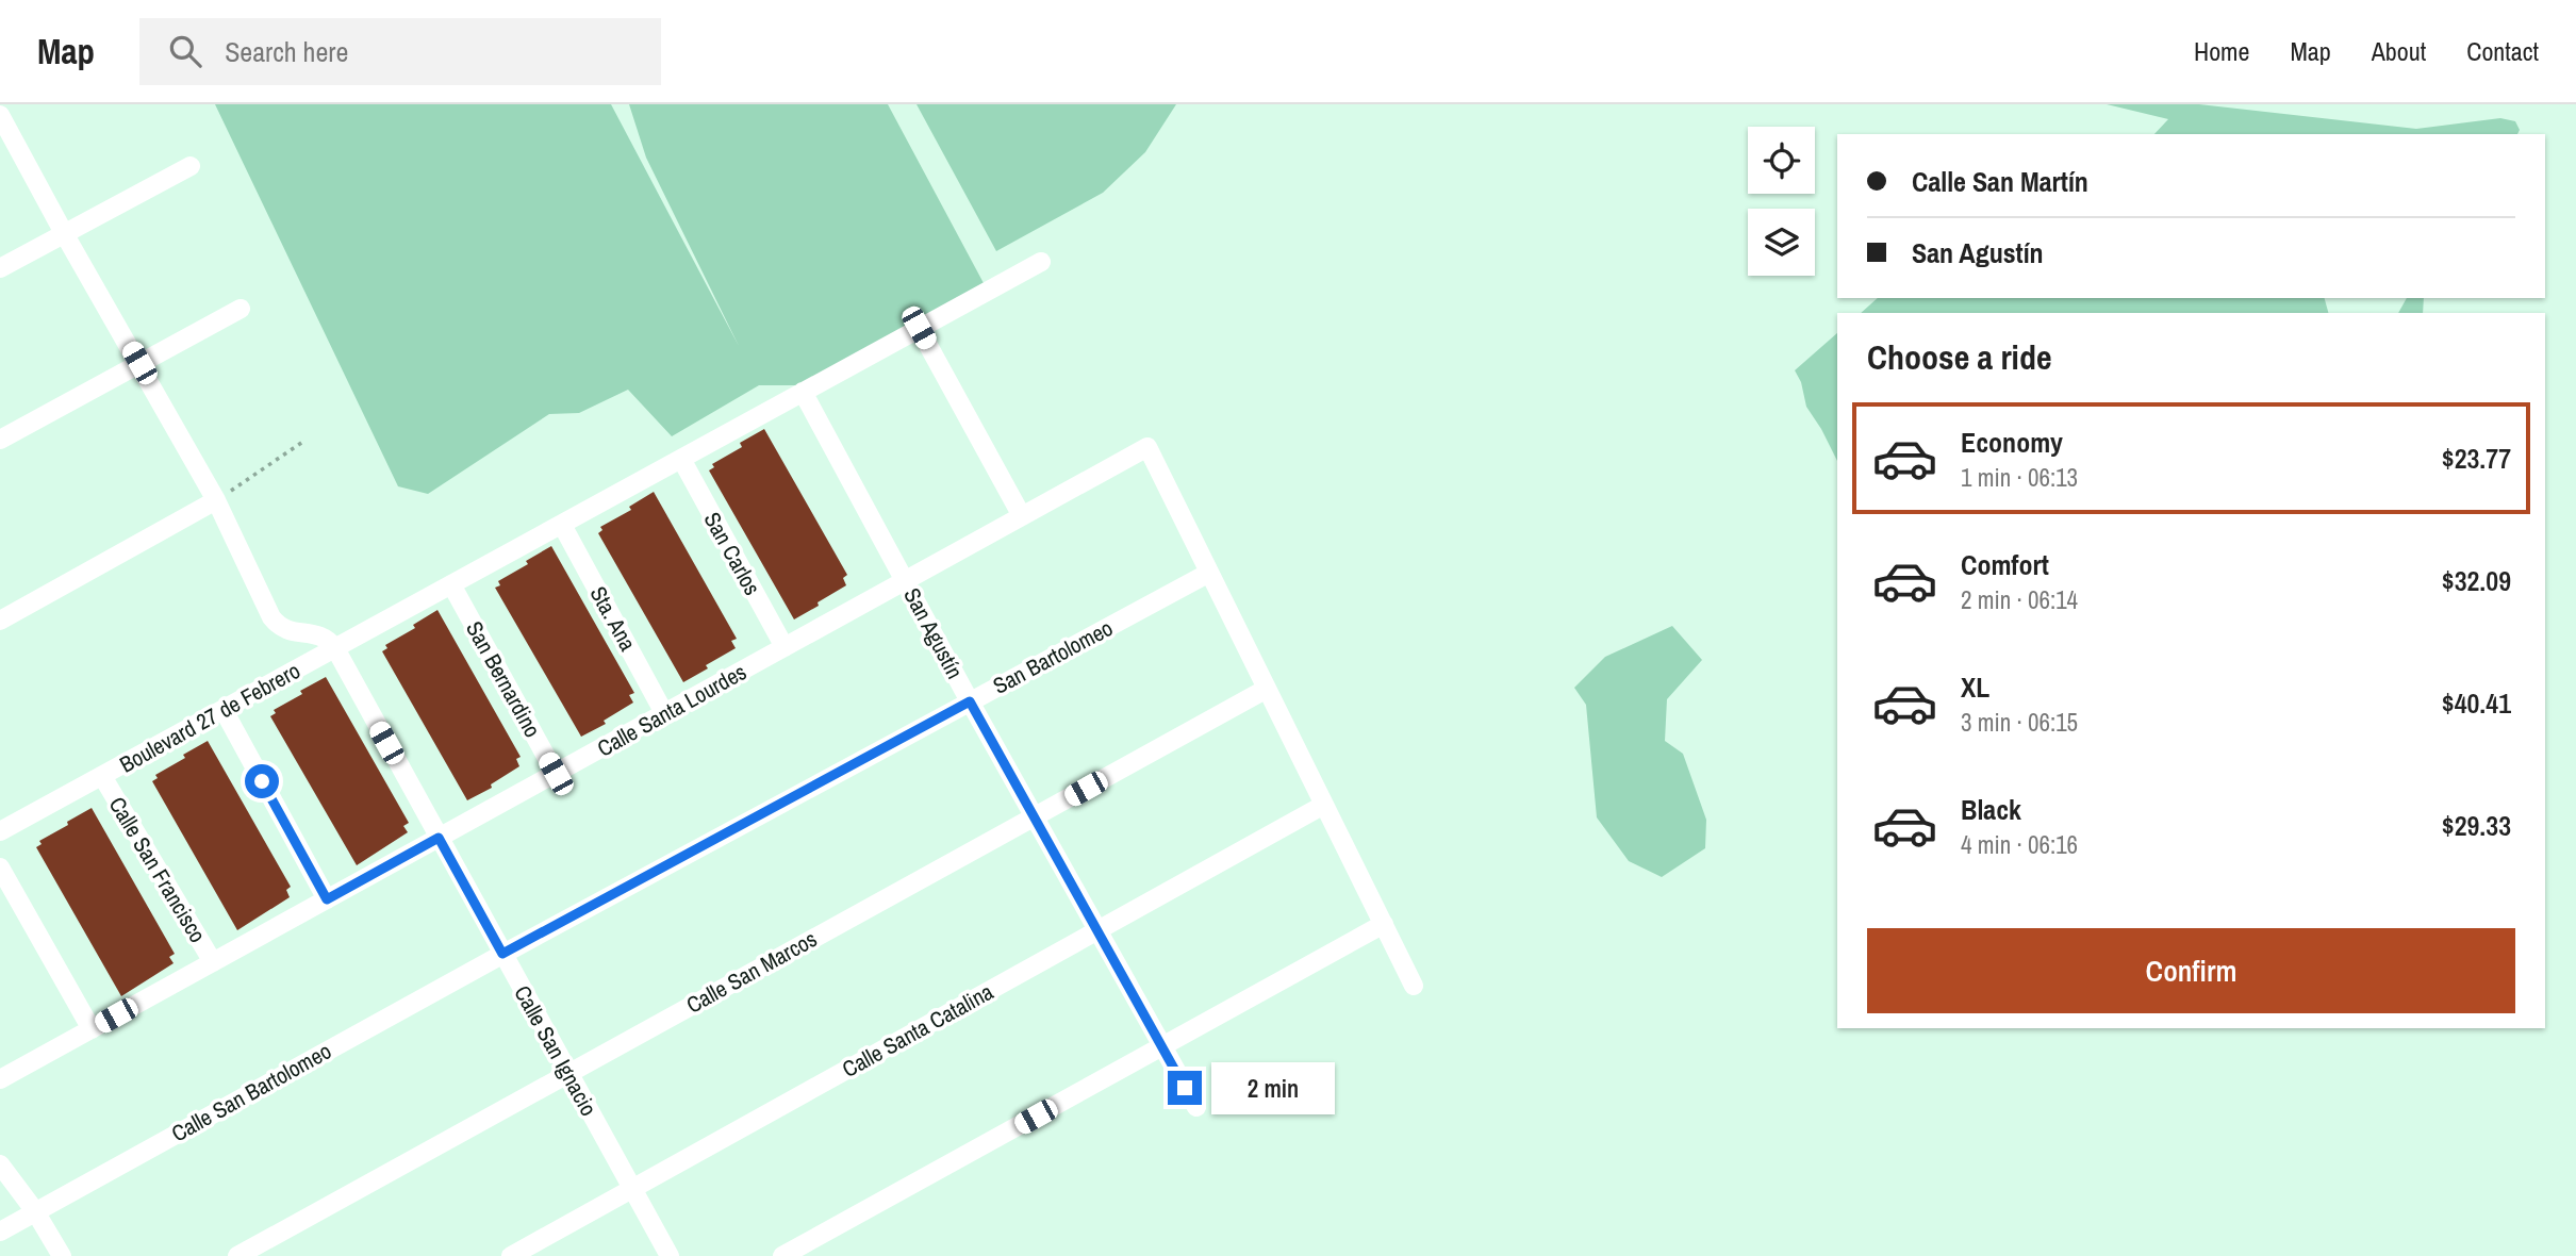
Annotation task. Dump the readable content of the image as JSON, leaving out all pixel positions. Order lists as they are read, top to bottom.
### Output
{
  "streets": {
    "street": [
      "San Carlos",
      "Sta. Ana",
      "San Agustín",
      "San Bartolomeo",
      "San Bernardino",
      "Calle Santa Lourdes",
      "Boulevard 27 de Febrero",
      "Calle San Francisco",
      "Calle San Marcos",
      "Calle Santa Catalina",
      "Calle San Ignacio",
      "Calle San Bartolomeo"
    ]
  },
  "crossings": [
    ["San Carlos", "Calle Santa Lourdes"],
    ["San Carlos", "Boulevard 27 de Febrero"],
    ["Sta. Ana", "Calle Santa Lourdes"],
    ["Sta. Ana", "Boulevard 27 de Febrero"],
    ["San Agustín", "San Bartolomeo"],
    ["San Agustín", "Calle Santa Lourdes"],
    ["San Agustín", "Boulevard 27 de Febrero"],
    ["San Agustín", "Calle San Marcos"],
    ["San Agustín", "Calle Santa Catalina"],
    ["San Bartolomeo", "Calle Santa Lourdes"],
    ["San Bartolomeo", "Calle San Ignacio"],
    ["San Bartolomeo", "Calle San Bartolomeo"],
    ["San Bernardino", "Calle Santa Lourdes"],
    ["San Bernardino", "Boulevard 27 de Febrero"],
    ["Calle Santa Lourdes", "Calle San Francisco"],
    ["Calle Santa Lourdes", "Calle San Ignacio"],
    ["Boulevard 27 de Febrero", "Calle San Francisco"],
    ["Boulevard 27 de Febrero", "Calle San Ignacio"],
    ["Calle San Marcos", "Calle San Ignacio"],
    ["Calle Santa Catalina", "Calle San Ignacio"],
    ["Calle San Ignacio", "Calle San Bartolomeo"]
  ],
  "page": {
    "header": "Map",
    "search": "Search here",
    "nav": [
      "Home",
      "Map",
      "About",
      "Contact"
    ],
    "banner": ["Calle San Martín", "San Agustín"],
    "heading": "Choose a ride",
    "list": [
      {
        "name": "Economy",
        "note": "1 min · 06:13",
        "value": "$23.77"
      },
      {
        "name": "Comfort",
        "note": "2 min · 06:14",
        "value": "$32.09"
      },
      {
        "name": "XL",
        "note": "3 min · 06:15",
        "value": "$40.41"
      },
      {
        "name": "Black",
        "note": "4 min · 06:16",
        "value": "$29.33"
      }
    ],
    "buttons": "Confirm",
    "bubble": "2 min"
  }
}
